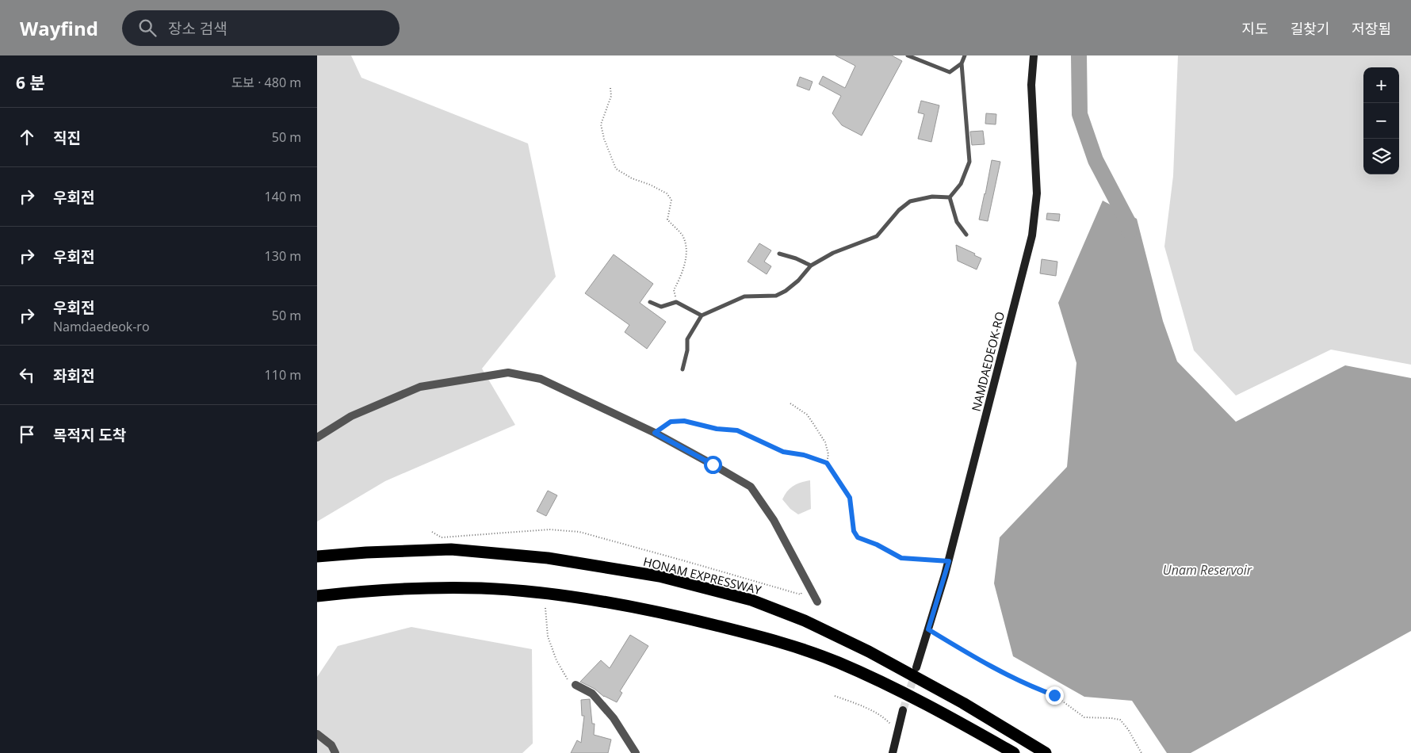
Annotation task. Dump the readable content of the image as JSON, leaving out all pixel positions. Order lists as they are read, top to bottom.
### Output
{
  "streets": {
    "highway": ["HONAM EXPRESSWAY"],
    "main road": ["NAMDAEDEOK-RO"]
  },
  "water": ["Unam Reservoir"],
  "page": {
    "header": "Wayfind",
    "search": "장소 검색",
    "nav": ["지도", "길찾기", "저장됨"],
    "heading": ["6 분", "도보 · 480 m"],
    "map_buttons": ["+", "−"],
    "list": [
      ["직진", "50 m"],
      ["우회전", "140 m"],
      ["우회전", "130 m"],
      ["우회전", "Namdaedeok-ro", "50 m"],
      ["좌회전", "110 m"],
      "목적지 도착"
    ]
  }
}
